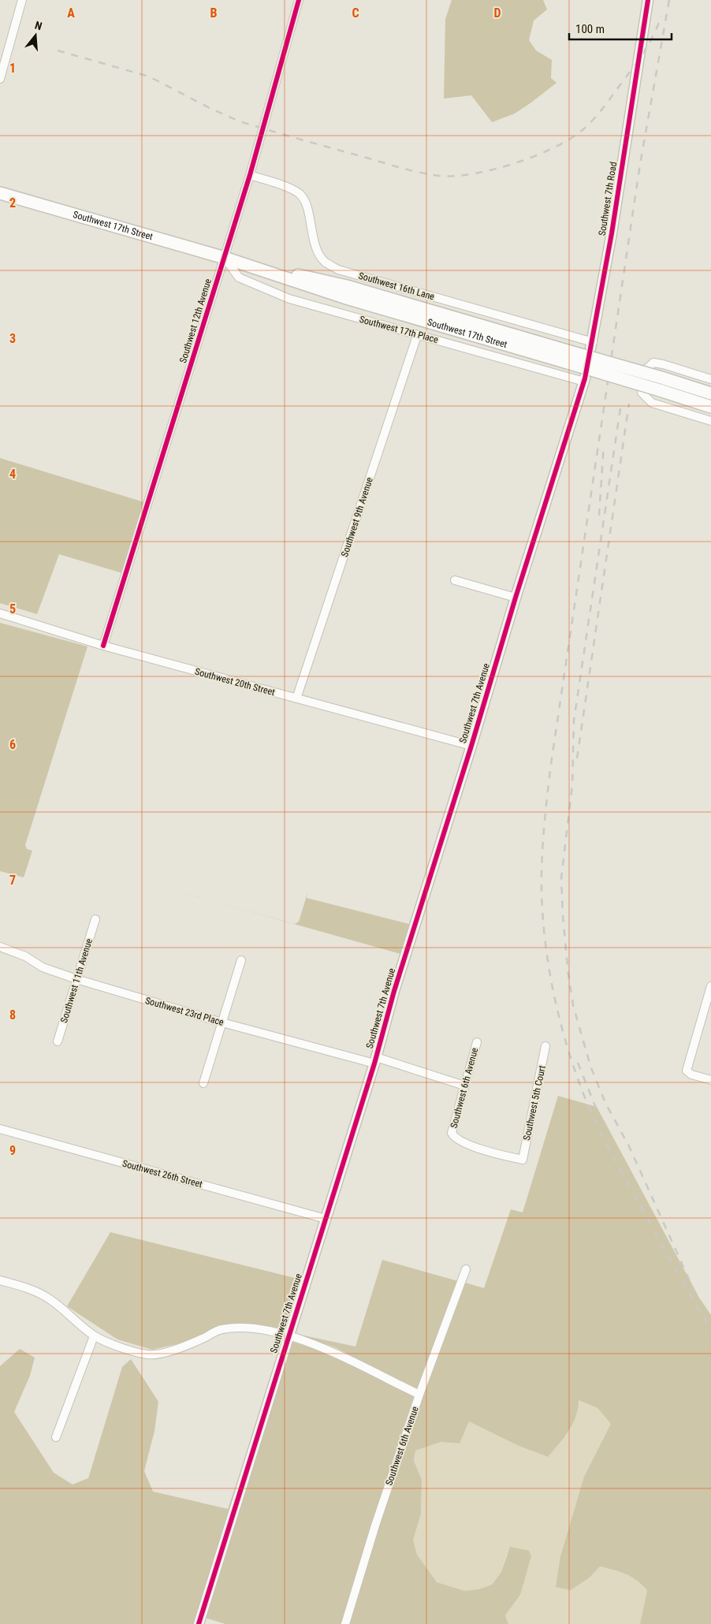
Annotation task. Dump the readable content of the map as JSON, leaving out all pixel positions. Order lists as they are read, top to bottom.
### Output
{
  "streets": {
    "main road": ["Southwest 17th Street"],
    "street": [
      "Southwest 7th Road",
      "Southwest 16th Lane",
      "Southwest 12th Avenue",
      "Southwest 17th Place",
      "Southwest 9th Avenue",
      "Southwest 20th Street",
      "Southwest 7th Avenue",
      "Southwest 11th Avenue",
      "Southwest 23rd Place",
      "Southwest 6th Avenue",
      "Southwest 5th Court",
      "Southwest 26th Street"
    ]
  },
  "crossings": [
    ["Southwest 7th Road", "Southwest 16th Lane"],
    ["Southwest 7th Road", "Southwest 17th Place"],
    ["Southwest 7th Road", "Southwest 7th Avenue"],
    ["Southwest 17th Street", "Southwest 12th Avenue"],
    ["Southwest 17th Street", "Southwest 17th Place"],
    ["Southwest 16th Lane", "Southwest 12th Avenue"],
    ["Southwest 12th Avenue", "Southwest 17th Place"],
    ["Southwest 12th Avenue", "Southwest 20th Street"],
    ["Southwest 17th Place", "Southwest 9th Avenue"],
    ["Southwest 9th Avenue", "Southwest 20th Street"],
    ["Southwest 20th Street", "Southwest 7th Avenue"],
    ["Southwest 7th Avenue", "Southwest 23rd Place"],
    ["Southwest 7th Avenue", "Southwest 26th Street"],
    ["Southwest 11th Avenue", "Southwest 23rd Place"],
    ["Southwest 23rd Place", "Southwest 6th Avenue"],
    ["Southwest 6th Avenue", "Southwest 5th Court"]
  ],
  "scale_bar": "100 m",
  "north": "top",
  "grid": {
    "columns": [
      "A",
      "B",
      "C",
      "D"
    ],
    "rows": [
      "1",
      "2",
      "3",
      "4",
      "5",
      "6",
      "7",
      "8",
      "9"
    ]
  }
}
